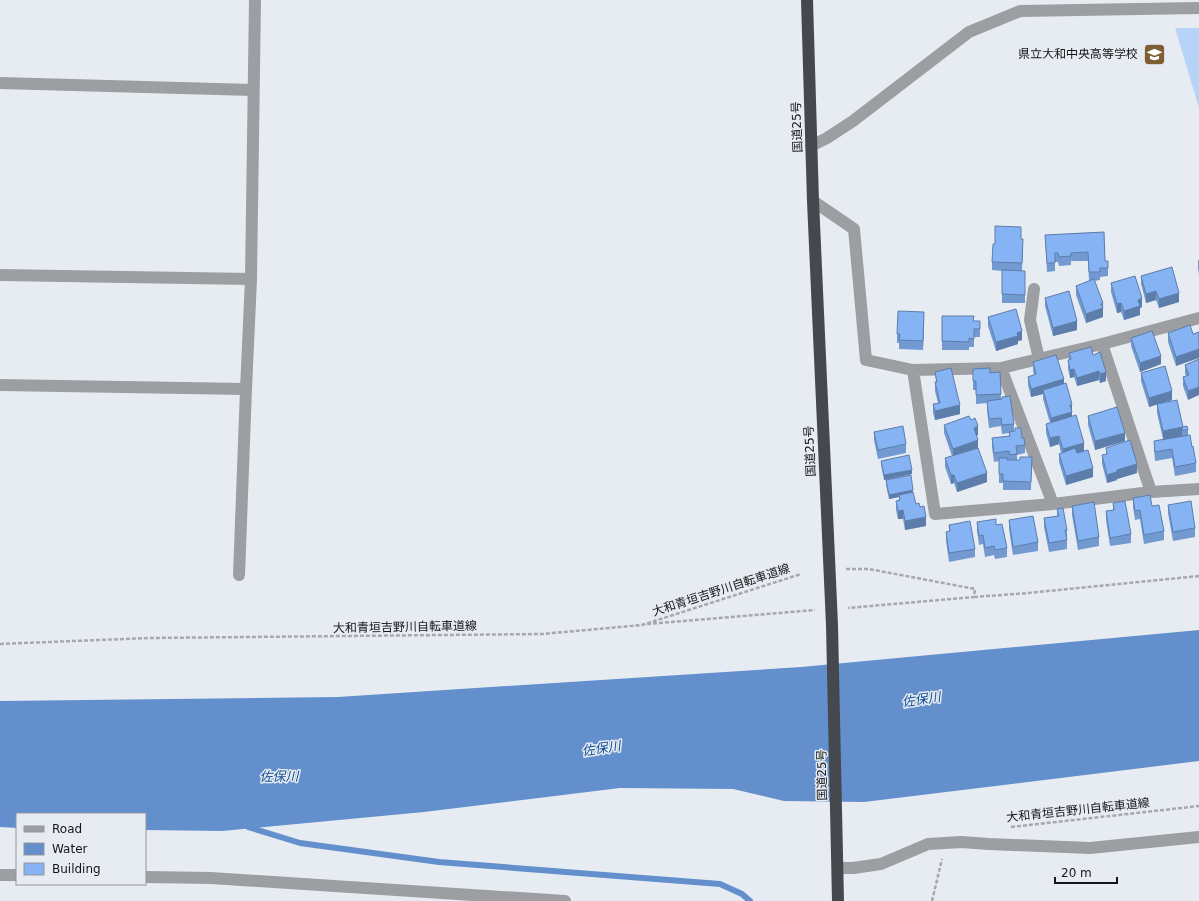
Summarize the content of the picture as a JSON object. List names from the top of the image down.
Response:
{
  "streets": {
    "highway": ["国道25号"],
    "path": ["大和青垣吉野川自転車道線"]
  },
  "water": ["佐保川"],
  "places": {
    "school or university": ["県立大和中央高等学校"]
  },
  "legend": ["Road", "Water", "Building"],
  "scale_bar": "20 m"
}
